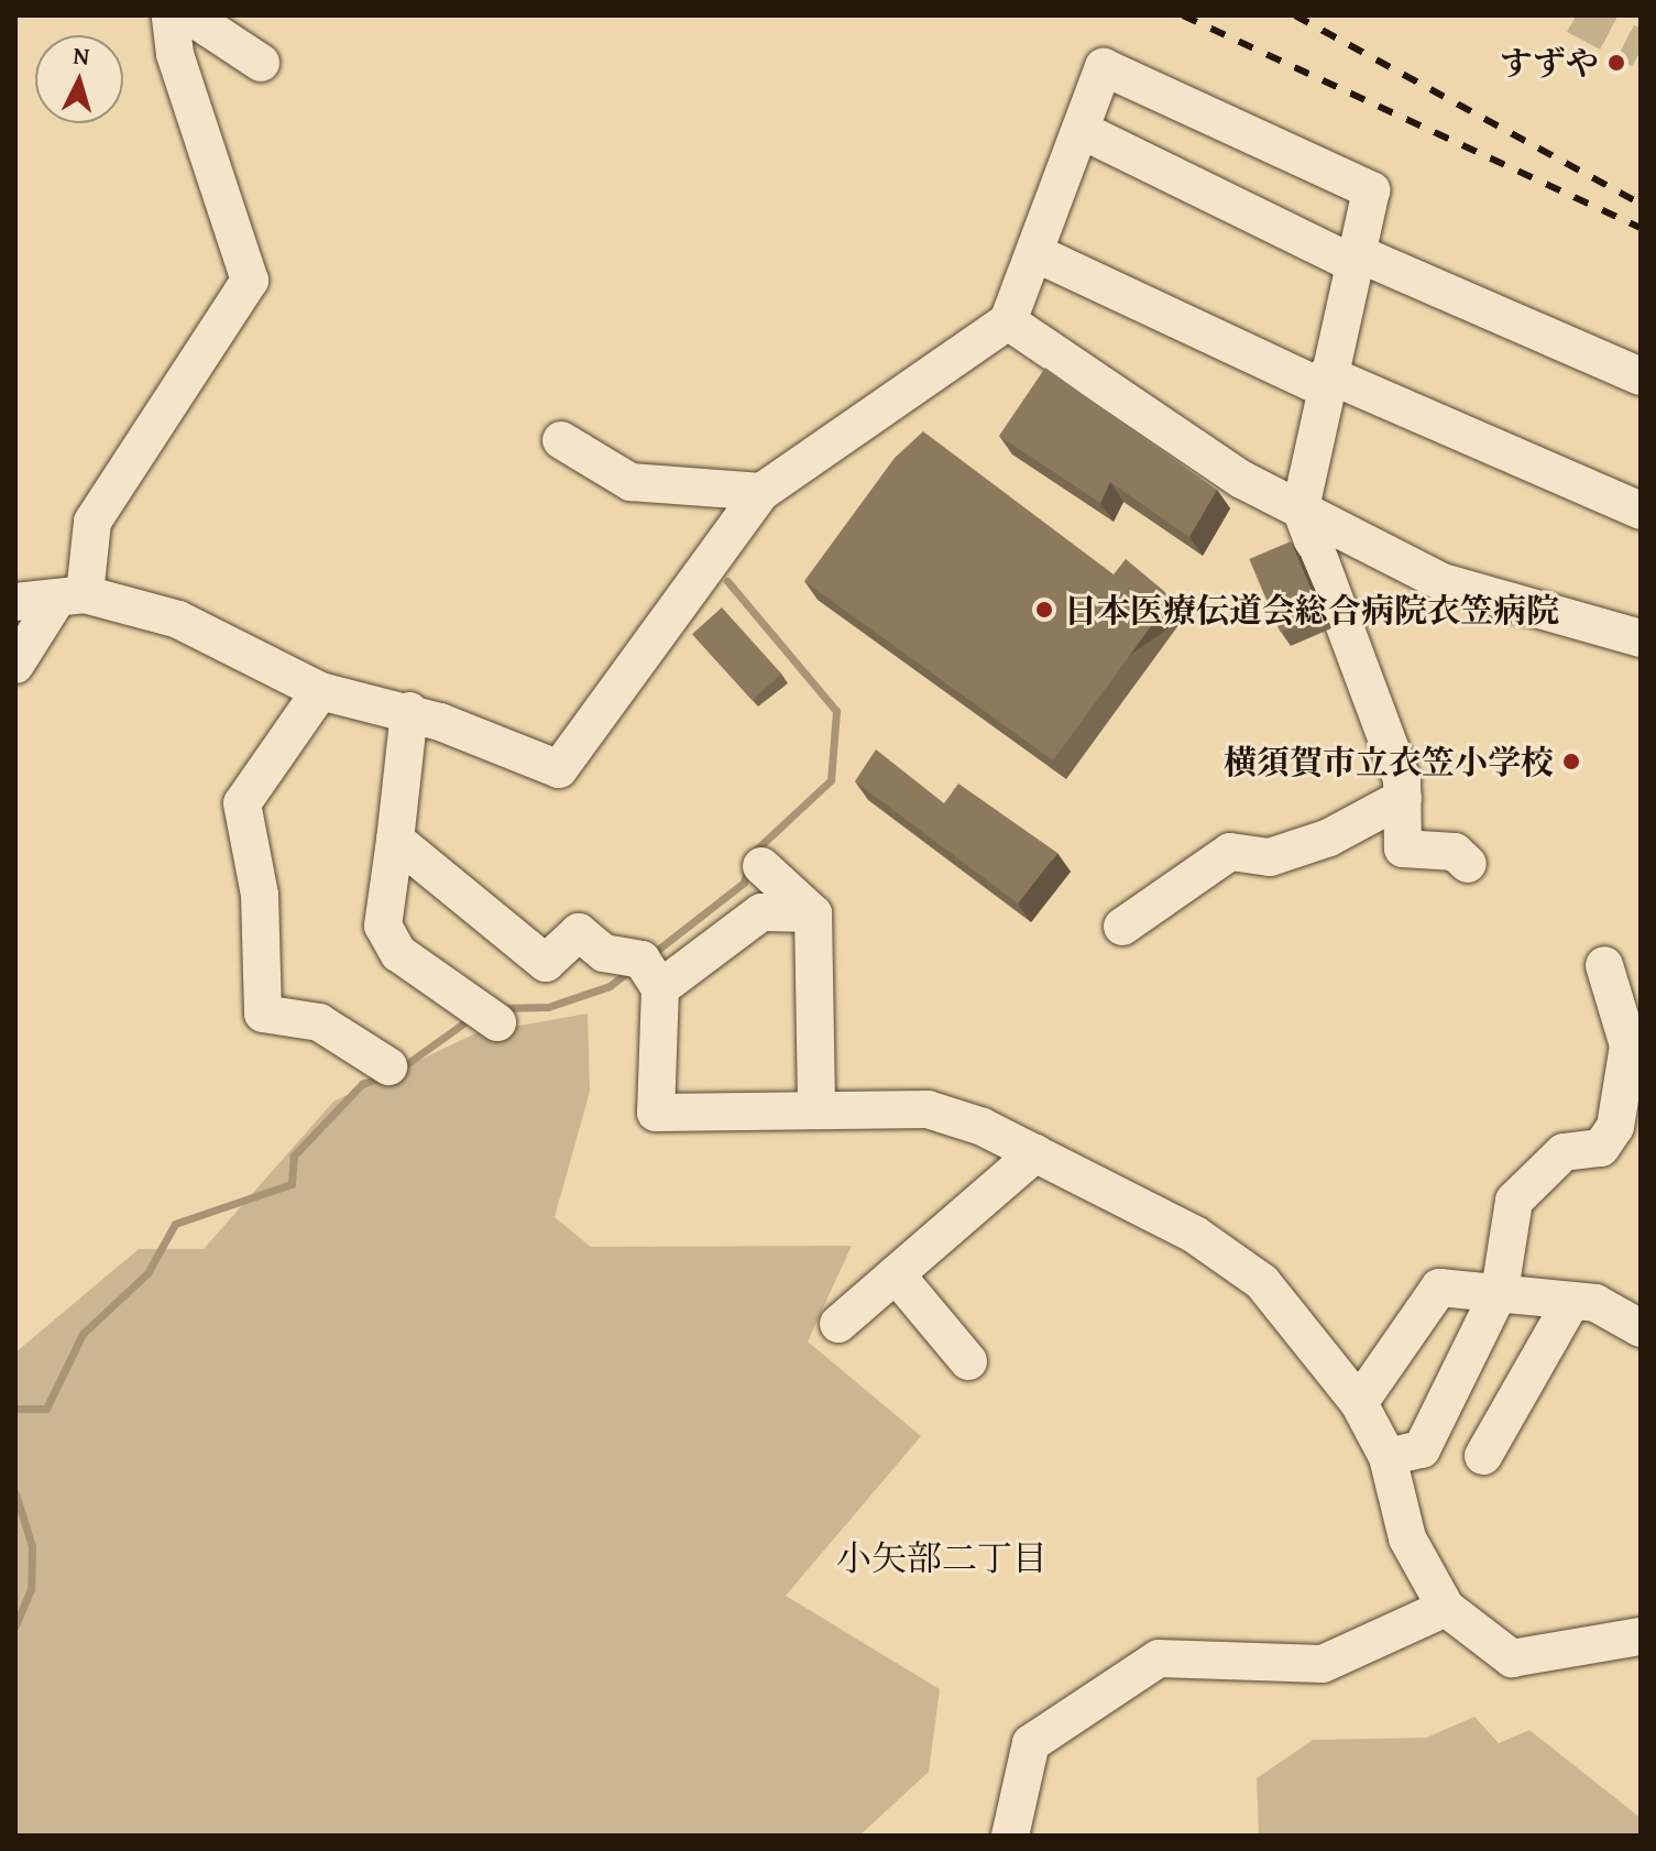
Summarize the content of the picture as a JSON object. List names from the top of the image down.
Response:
{
  "districts": ["小矢部二丁目"],
  "places": ["すずや", "日本医療伝道会総合病院衣笠病院", "横須賀市立衣笠小学校"],
  "north": "top"
}
